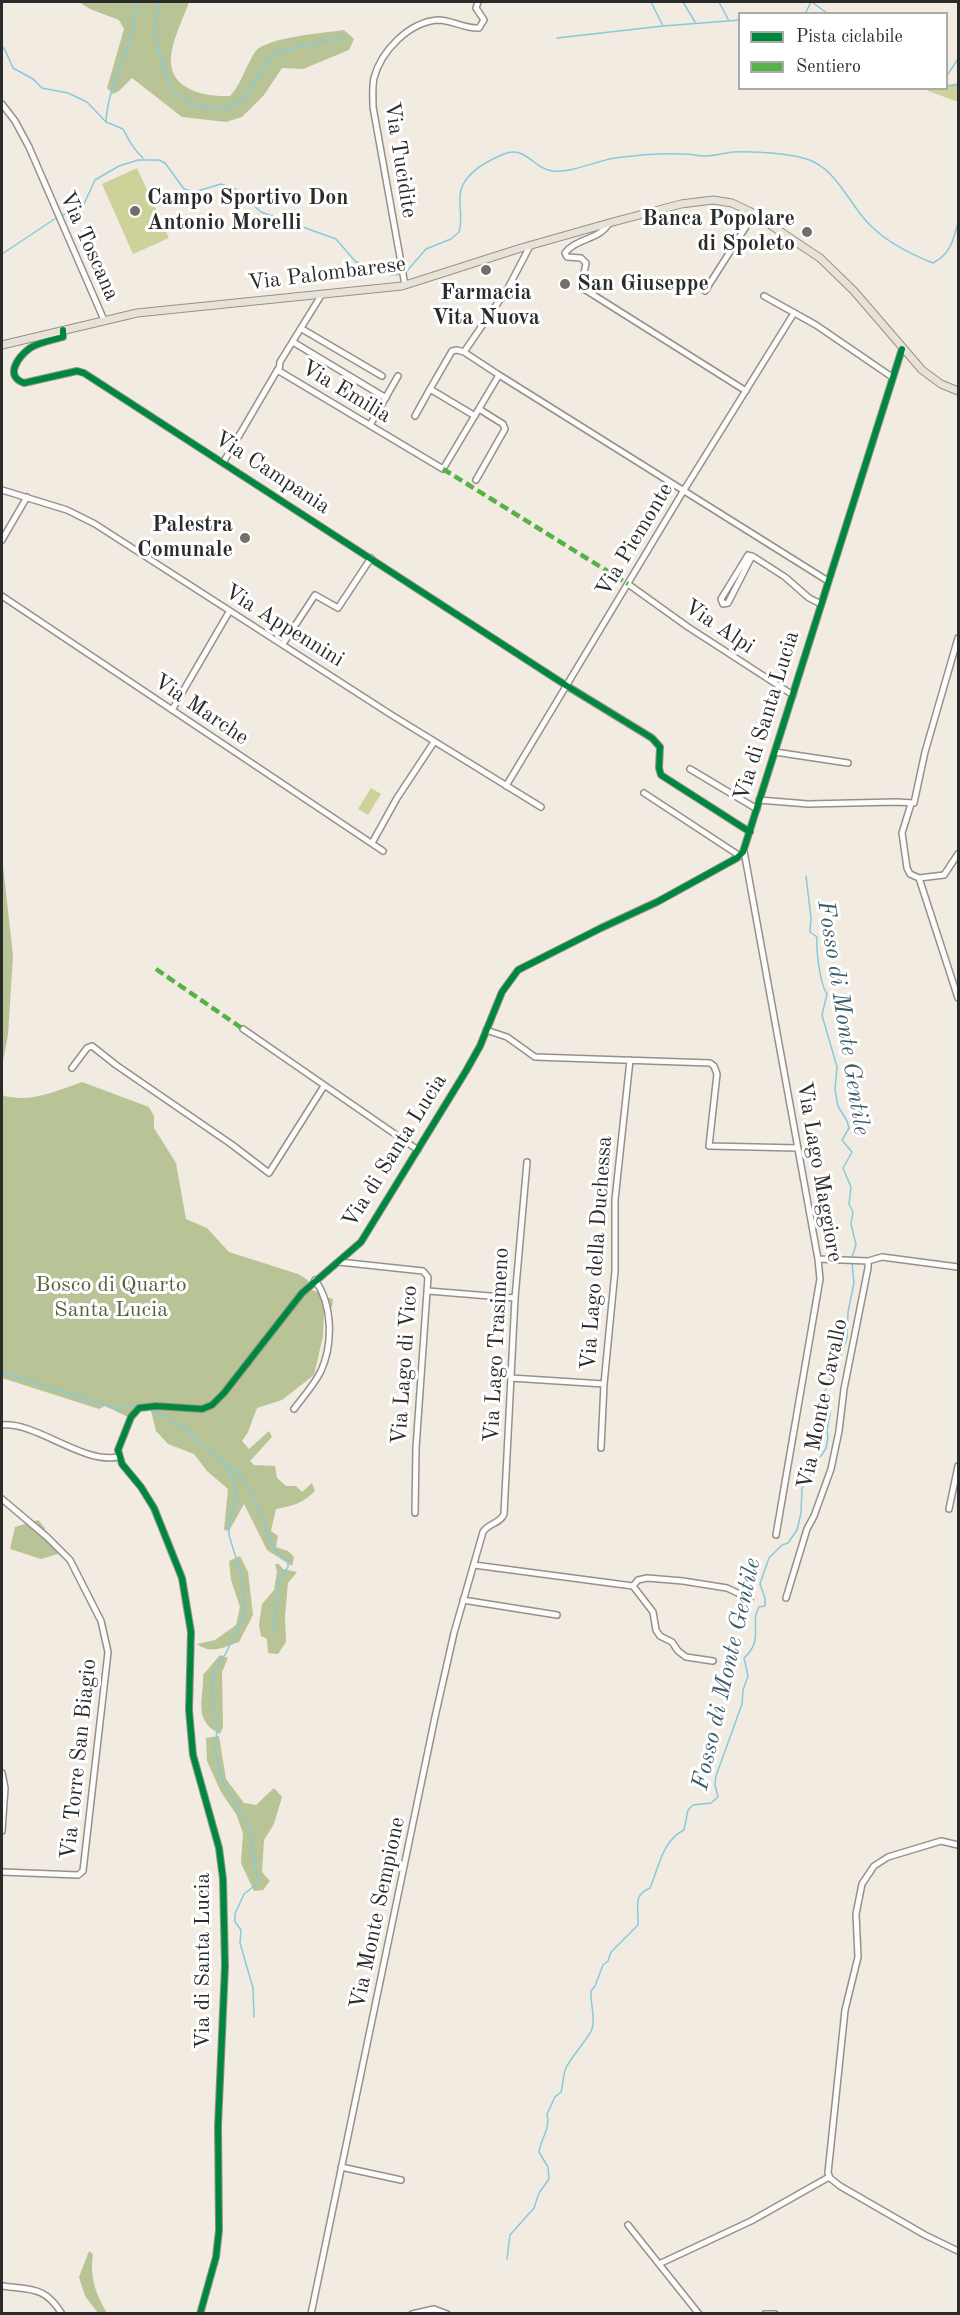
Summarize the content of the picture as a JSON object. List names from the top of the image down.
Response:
{
  "streets": {
    "main road": ["Via Palombarese"],
    "street": [
      "Via Tucidite",
      "Via Toscana",
      "Via Emilia",
      "Via Campania",
      "Via Piemonte",
      "Via Appennini",
      "Via Alpi",
      "Via Marche",
      "Via di Santa Lucia",
      "Via Lago Maggiore",
      "Via Lago della Duchessa",
      "Via Lago Trasimeno",
      "Via Lago di Vico",
      "Via Monte Cavallo",
      "Via Torre San Biagio",
      "Via Monte Sempione"
    ]
  },
  "crossings": [
    ["Via Tucidite", "Via Palombarese"],
    ["Via Toscana", "Via Palombarese"],
    ["Via Palombarese", "Via Emilia"],
    ["Via Palombarese", "Via Campania"],
    ["Via Palombarese", "Via di Santa Lucia"],
    ["Via Campania", "Via Piemonte"],
    ["Via Campania", "Via di Santa Lucia"],
    ["Via Piemonte", "Via Appennini"],
    ["Via Piemonte", "Via Alpi"],
    ["Via Alpi", "Via di Santa Lucia"],
    ["Via di Santa Lucia", "Via Lago Maggiore"],
    ["Via di Santa Lucia", "Via Lago di Vico"],
    ["Via Lago Trasimeno", "Via Monte Sempione"]
  ],
  "water": ["Fosso di Monte Gentile"],
  "parks": ["Bosco di Quarto Santa Lucia"],
  "places": [
    "Campo Sportivo Don Antonio Morelli",
    "Banca Popolare di Spoleto",
    "Farmacia Vita Nuova",
    "San Giuseppe",
    "Palestra Comunale"
  ],
  "legend": ["Pista ciclabile", "Sentiero"]
}
